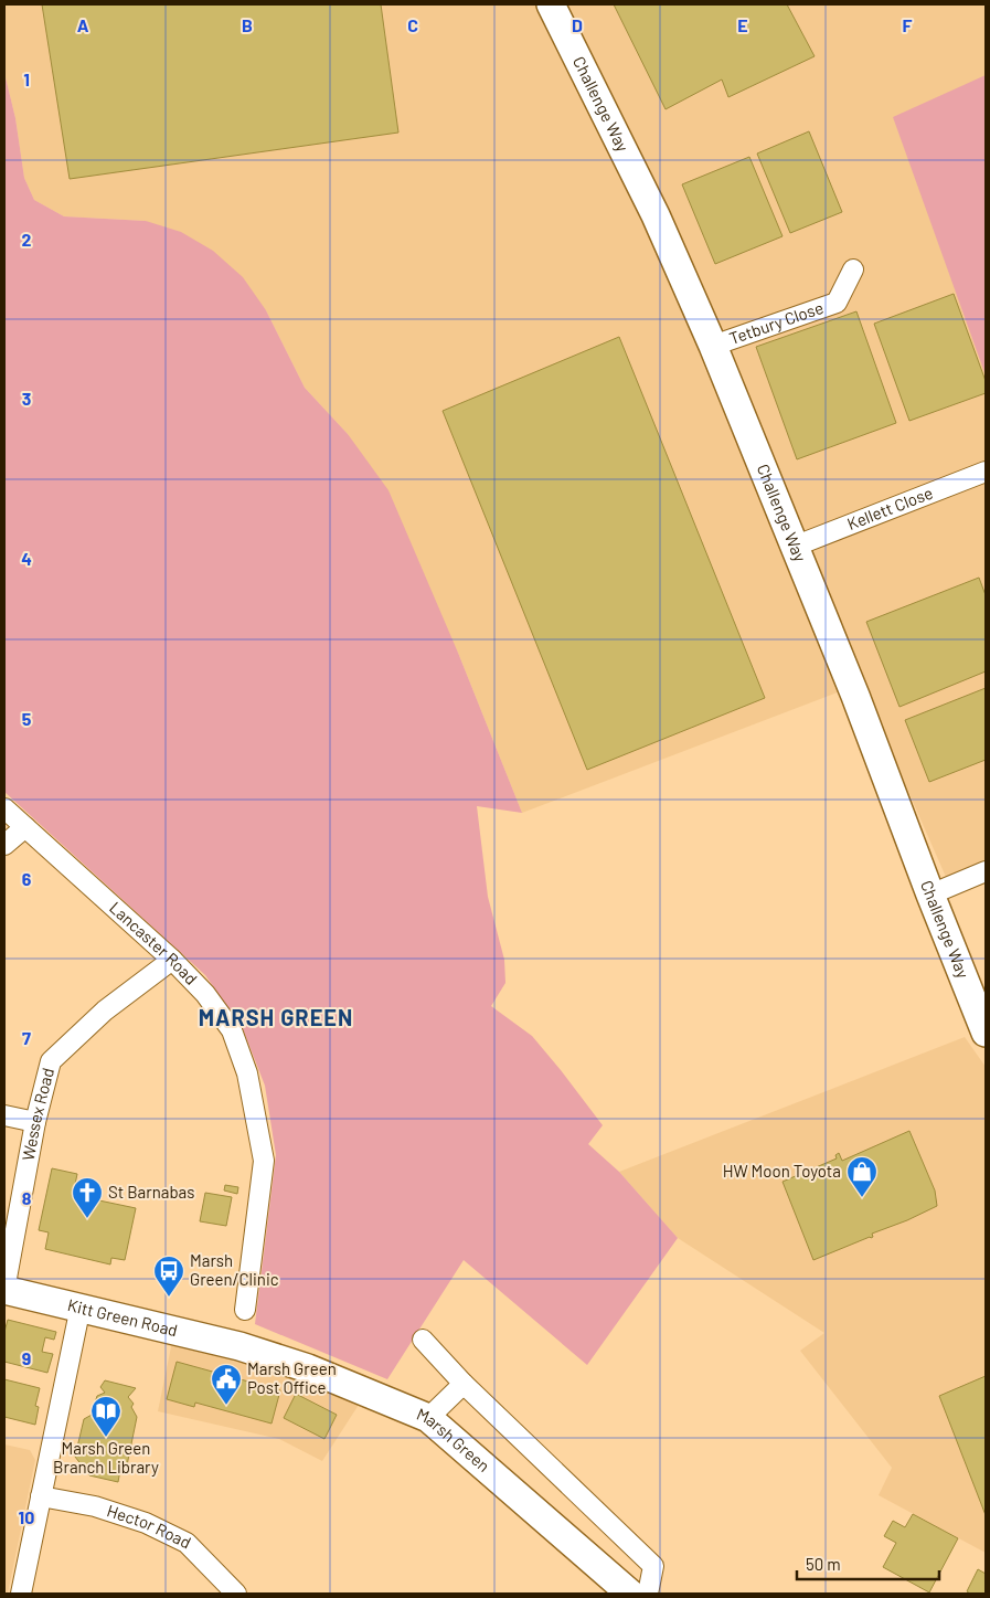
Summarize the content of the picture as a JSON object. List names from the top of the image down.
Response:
{
  "streets": {
    "street": [
      "Challenge Way",
      "Tetbury Close",
      "Kellett Close",
      "Lancaster Road",
      "Wessex Road",
      "Kitt Green Road",
      "Marsh Green",
      "Hector Road"
    ]
  },
  "crossings": [
    ["Challenge Way", "Tetbury Close"],
    ["Challenge Way", "Kellett Close"],
    ["Lancaster Road", "Wessex Road"],
    ["Wessex Road", "Kitt Green Road"],
    ["Kitt Green Road", "Marsh Green"]
  ],
  "districts": ["MARSH GREEN"],
  "places": {
    "shop": ["HW Moon Toyota"],
    "church": ["St Barnabas"],
    "bus stop": ["Marsh Green/Clinic"],
    "public building": ["Marsh Green Post Office"],
    "library": ["Marsh Green Branch Library"]
  },
  "scale_bar": "50 m",
  "grid": {
    "columns": [
      "A",
      "B",
      "C",
      "D",
      "E",
      "F"
    ],
    "rows": [
      "1",
      "2",
      "3",
      "4",
      "5",
      "6",
      "7",
      "8",
      "9",
      "10"
    ]
  }
}
